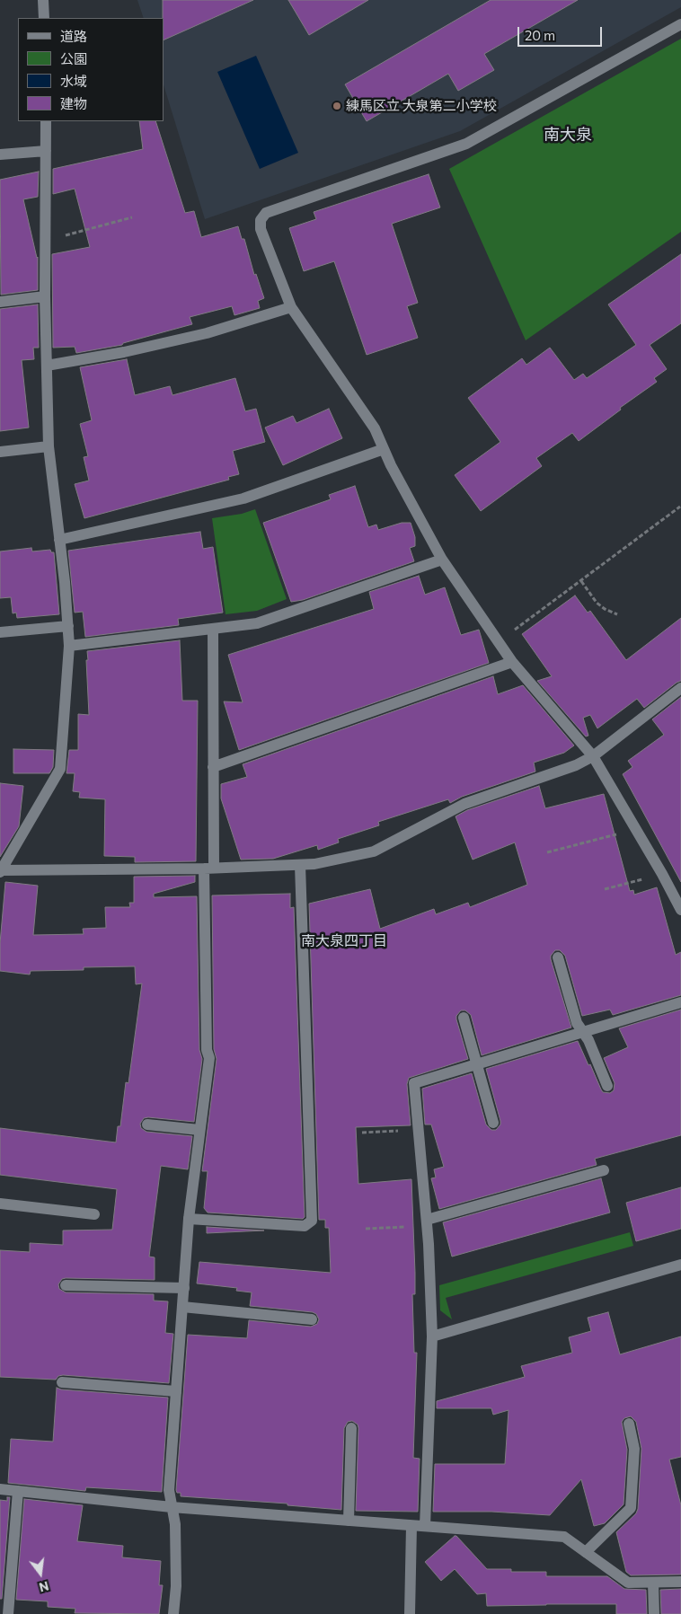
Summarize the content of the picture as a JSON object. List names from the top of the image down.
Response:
{
  "districts": ["南大泉", "南大泉四丁目"],
  "places": ["練馬区立 大泉第二小学校"],
  "legend": [
    "道路",
    "公園",
    "水域",
    "建物"
  ],
  "scale_bar": "20 m",
  "north": "bottom"
}
